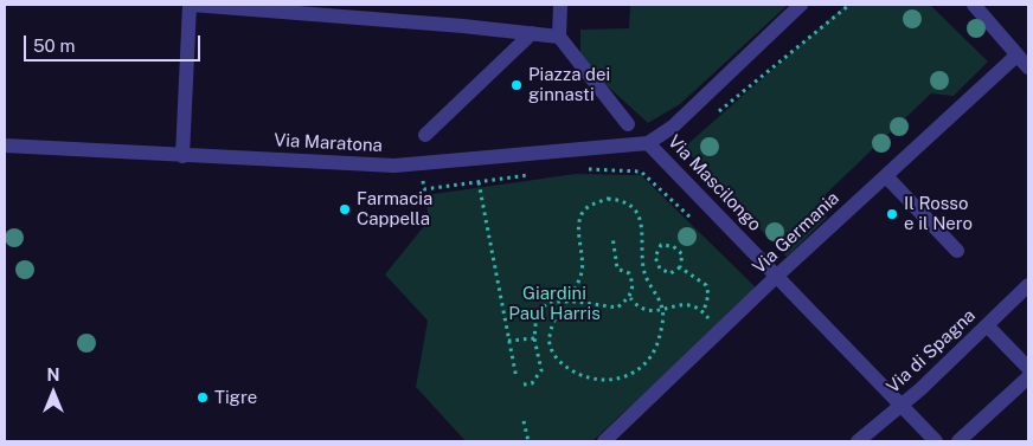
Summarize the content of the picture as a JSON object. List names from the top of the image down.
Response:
{
  "streets": {
    "street": [
      "Via Maratona",
      "Via Mascilongo",
      "Via Germania",
      "Via di Spagna"
    ]
  },
  "crossings": [
    ["Via Maratona", "Via Mascilongo"],
    ["Via Mascilongo", "Via Germania"],
    ["Via Mascilongo", "Via di Spagna"]
  ],
  "parks": ["Giardini Paul Harris"],
  "places": [
    "Piazza dei ginnasti",
    "Farmacia Cappella",
    "Il Rosso e il Nero",
    "Tigre"
  ],
  "scale_bar": "50 m",
  "north": "top"
}
